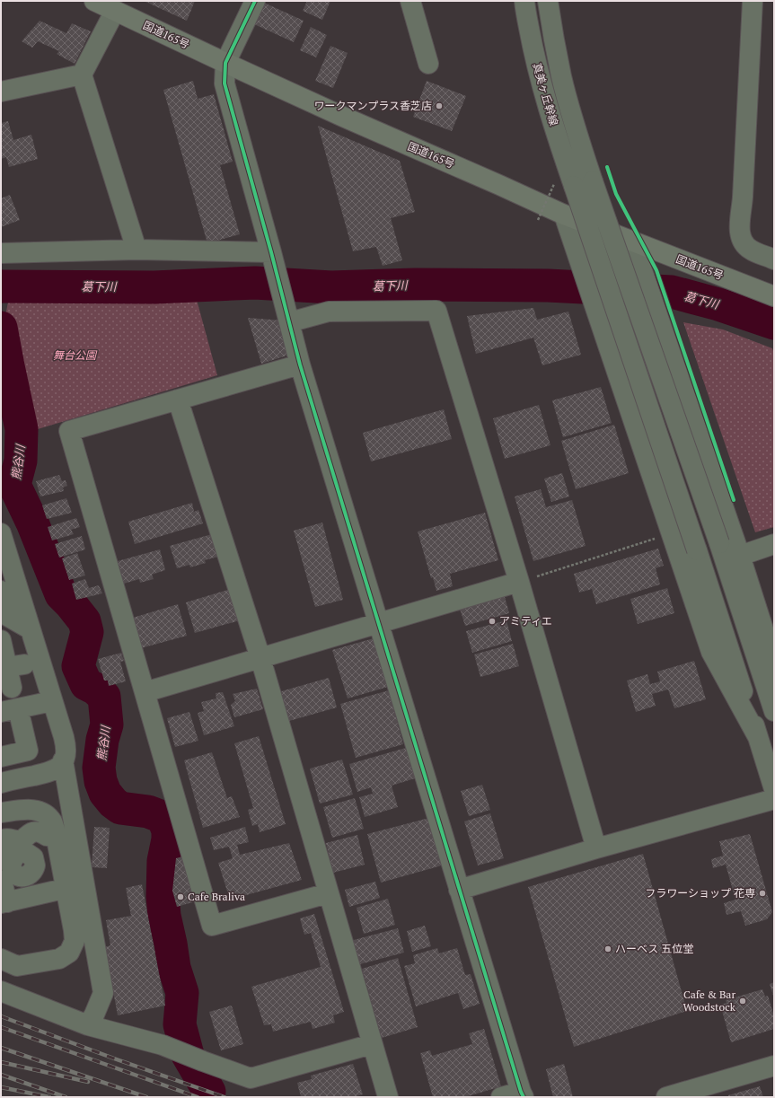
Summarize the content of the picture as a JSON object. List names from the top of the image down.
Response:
{
  "streets": {
    "highway": ["国道165号"],
    "street": ["真美ヶ丘幹線"]
  },
  "water": ["葛下川", "熊谷川"],
  "parks": ["舞台公園"],
  "places": [
    "ワークマンプラス香芝店",
    "アミティエ",
    "フラワーショップ 花専",
    "Cafe Braliva",
    "ハーベス 五位堂",
    "Cafe & Bar Woodstock"
  ]
}
